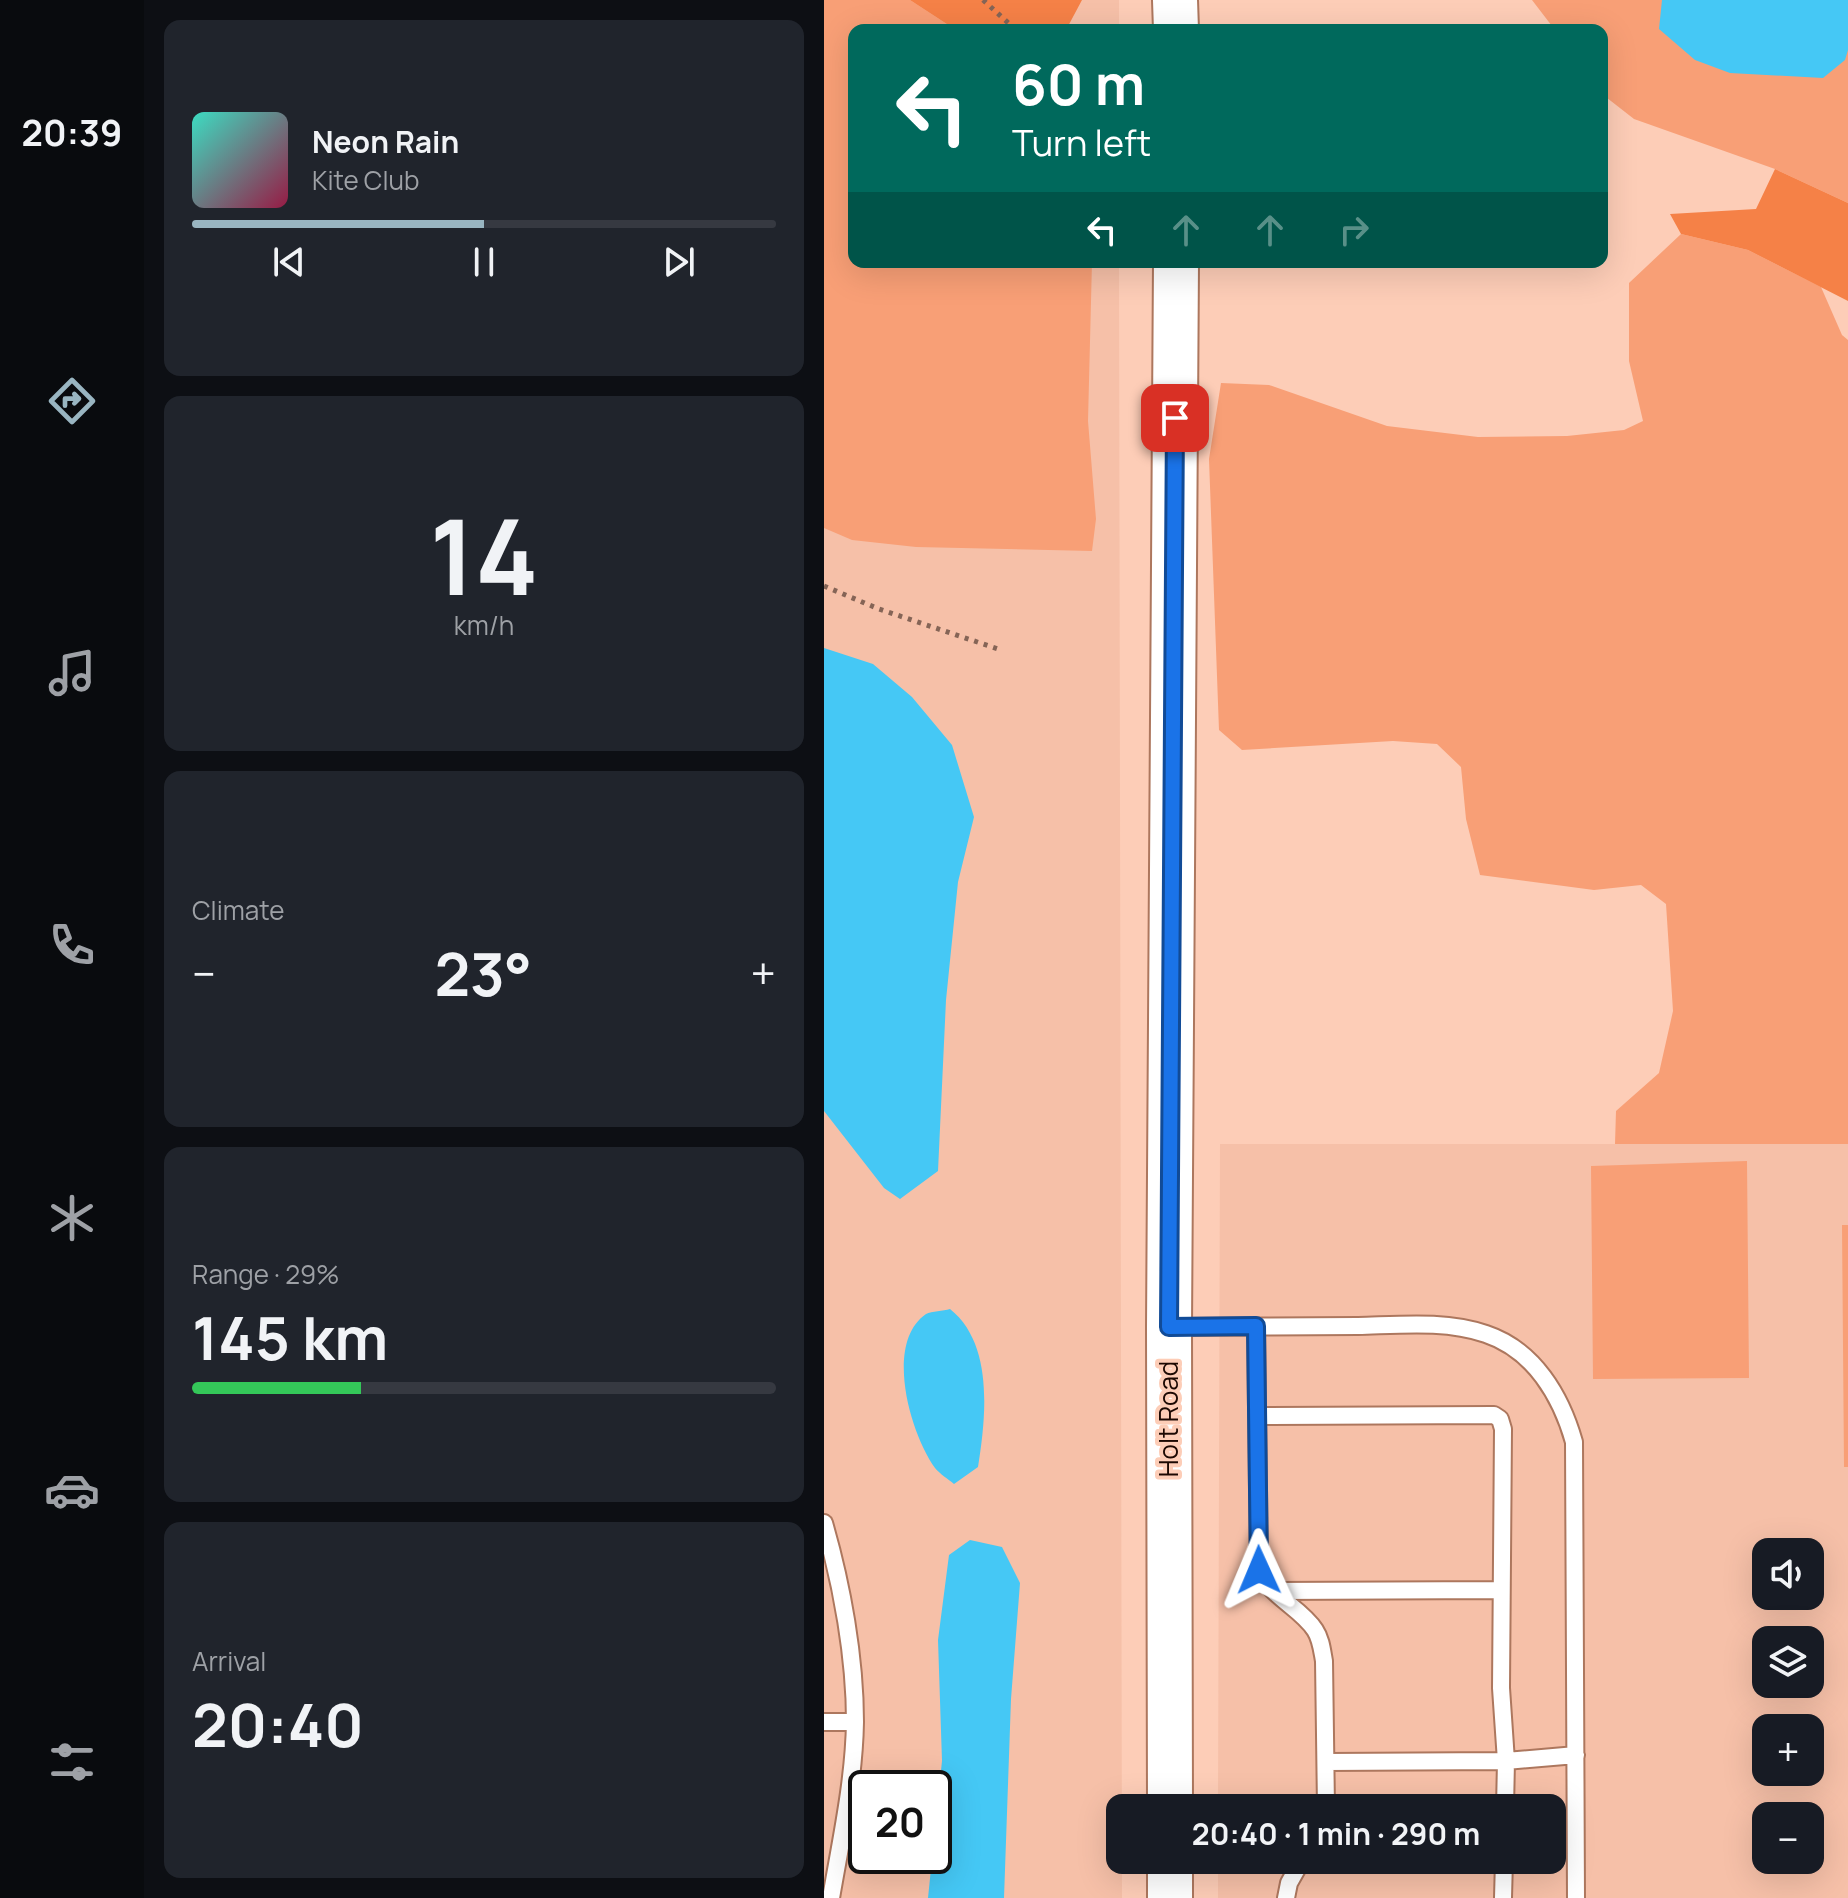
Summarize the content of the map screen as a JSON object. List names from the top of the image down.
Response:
{
  "streets": {
    "main road": ["Holt Road"]
  },
  "page": {
    "tabs": "20:39",
    "turn": ["60 m", "Turn left"],
    "song": ["Neon Rain", "Kite Club"],
    "tile": [
      ["14", "km/h"],
      "Climate",
      ["Range · 29%", "145 km"],
      ["Arrival", "20:40"]
    ],
    "heat": ["−", "23°", "+"],
    "map_buttons": ["+", "−"],
    "limit": "20",
    "trip": "20:40 · 1 min · 290 m"
  }
}
